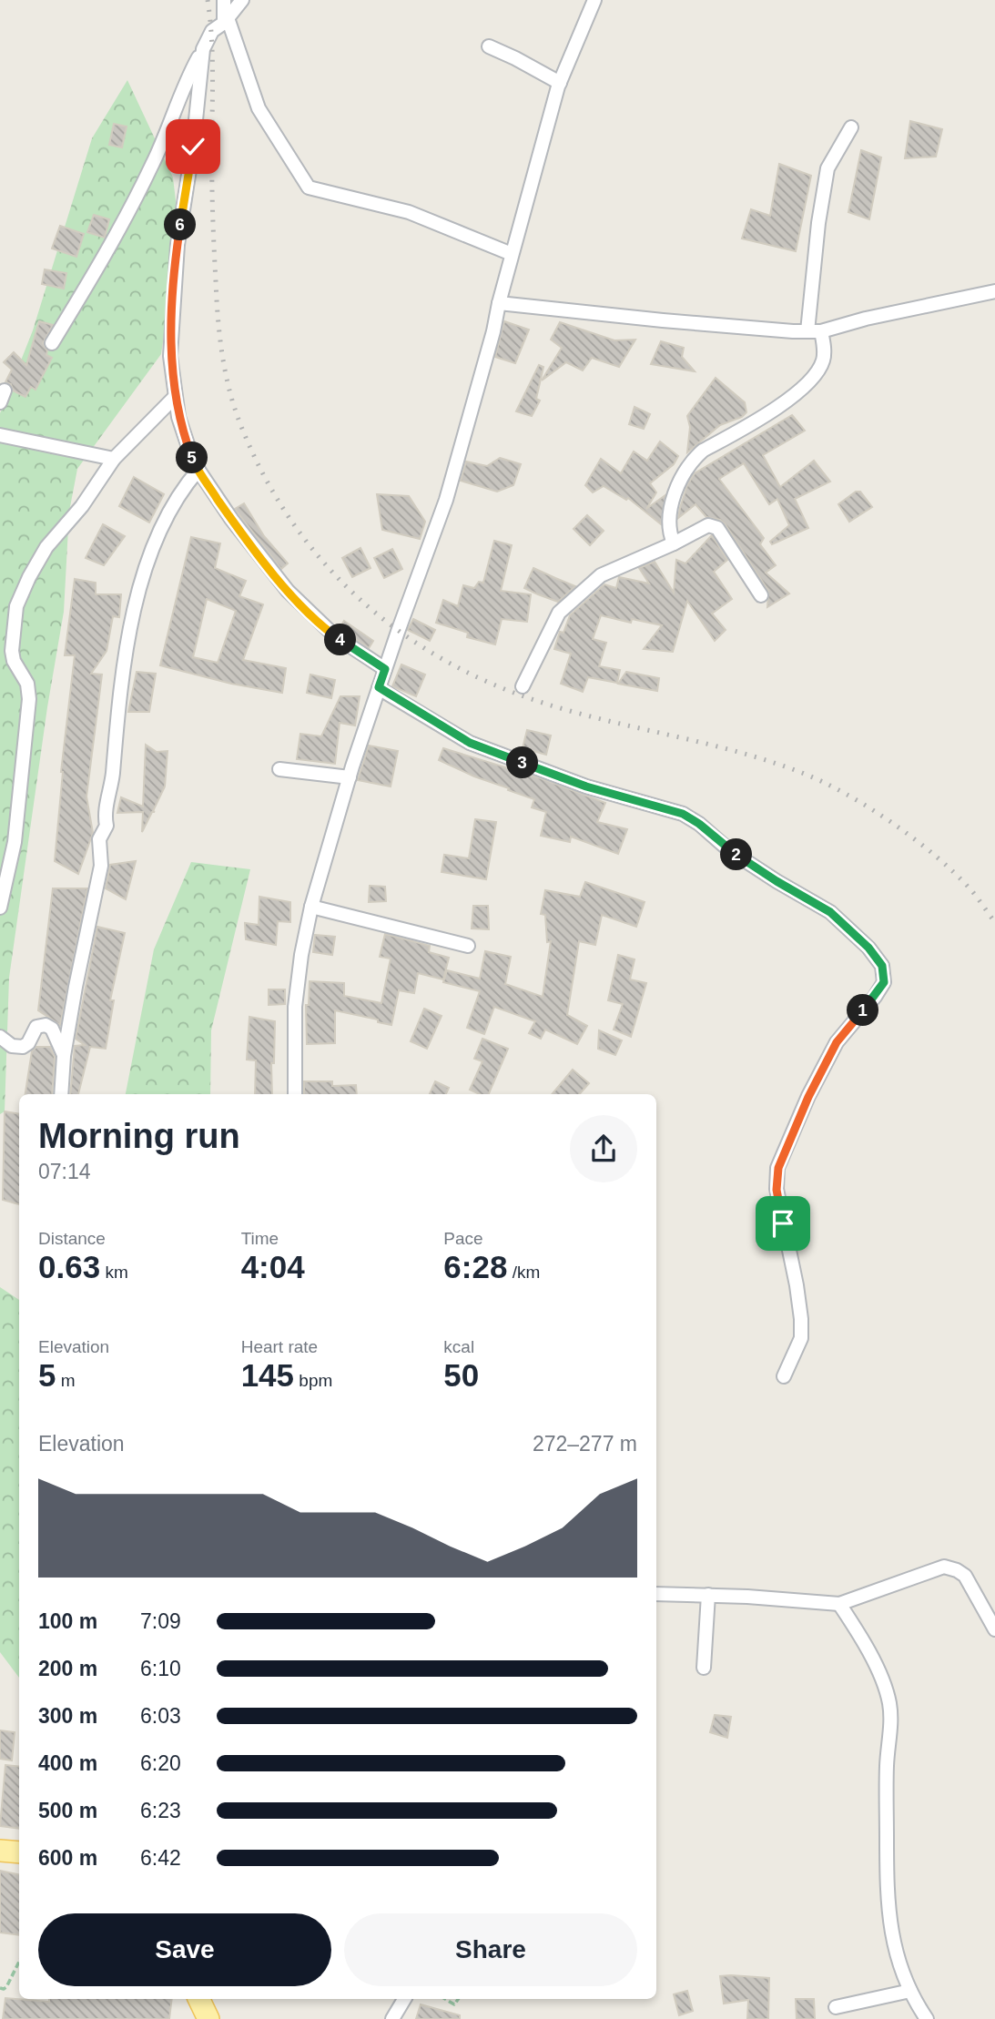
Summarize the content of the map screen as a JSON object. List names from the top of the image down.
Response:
{
  "page": {
    "pins": [
      "6",
      "5",
      "4",
      "3",
      "2",
      "1"
    ],
    "heading": ["Morning run", "07:14"],
    "stats": [
      ["Distance", "0.63 km"],
      ["Time", "4:04"],
      ["Pace", "6:28 /km"],
      ["Elevation", "5 m"],
      ["Heart rate", "145 bpm"],
      ["kcal", "50"]
    ],
    "chart": ["Elevation", "272–277 m"],
    "list": [
      {
        "name": "100 m",
        "note": "7:09"
      },
      {
        "name": "200 m",
        "note": "6:10"
      },
      {
        "name": "300 m",
        "note": "6:03"
      },
      {
        "name": "400 m",
        "note": "6:20"
      },
      {
        "name": "500 m",
        "note": "6:23"
      },
      {
        "name": "600 m",
        "note": "6:42"
      }
    ],
    "buttons": ["Save", "Share"]
  }
}
